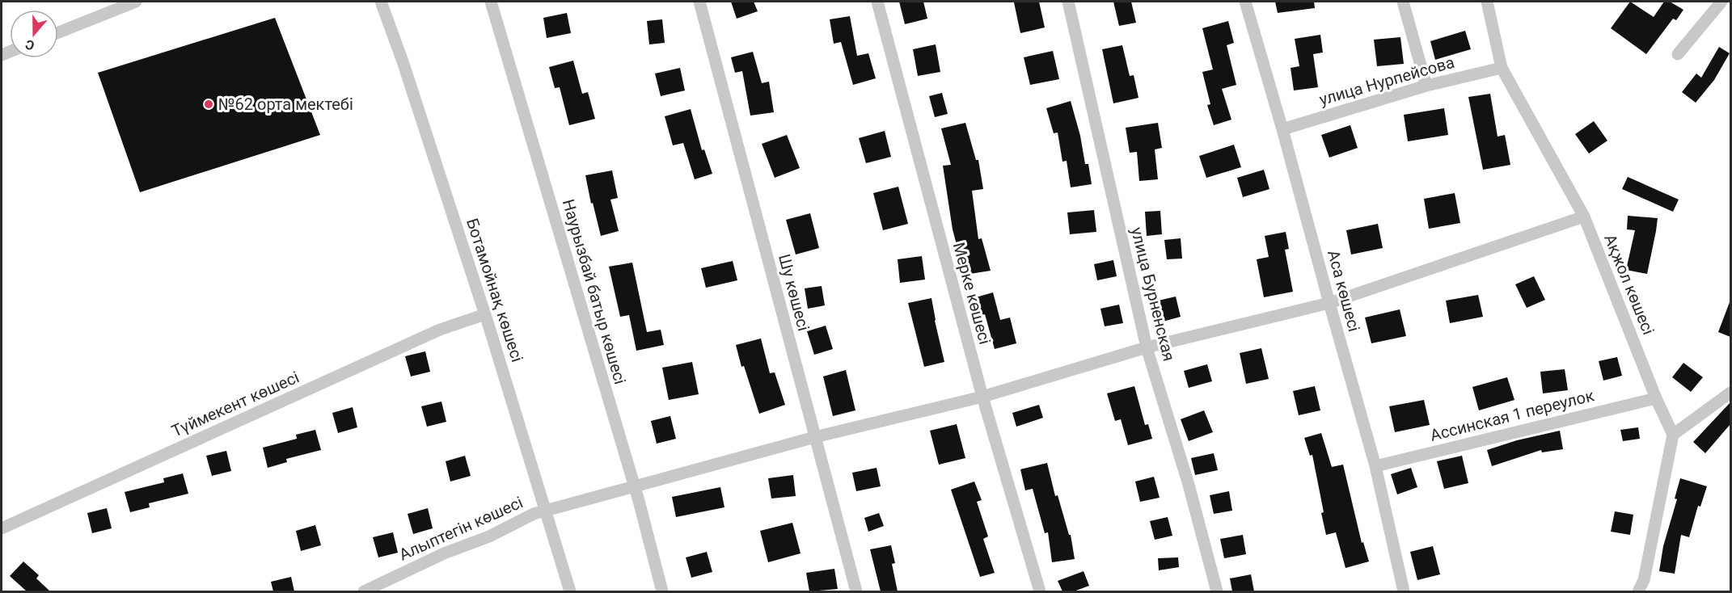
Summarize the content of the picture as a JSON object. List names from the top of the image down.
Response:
{
  "streets": {
    "street": [
      "улица Нурпейсова",
      "Ақжол көшесі",
      "Ботамойнақ көшесі",
      "Аса көшесі",
      "Наурызбай батыр көшесі",
      "Шу көшесі",
      "Мерке көшесі",
      "улица Бурненская",
      "Түймекент көшесі",
      "Ассинская 1 переулок",
      "Алыптегін көшесі"
    ]
  },
  "crossings": [
    ["улица Нурпейсова", "Ақжол көшесі"],
    ["улица Нурпейсова", "Аса көшесі"],
    ["Ақжол көшесі", "Ассинская 1 переулок"],
    ["Ақжол көшесі", "Алыптегін көшесі"],
    ["Ботамойнақ көшесі", "Түймекент көшесі"],
    ["Ботамойнақ көшесі", "Алыптегін көшесі"],
    ["Аса көшесі", "Ассинская 1 переулок"],
    ["Аса көшесі", "Алыптегін көшесі"],
    ["Наурызбай батыр көшесі", "Алыптегін көшесі"],
    ["Шу көшесі", "Алыптегін көшесі"],
    ["Мерке көшесі", "Алыптегін көшесі"],
    ["улица Бурненская", "Алыптегін көшесі"]
  ],
  "places": ["№62 орта мектебі"],
  "north": "bottom"
}
